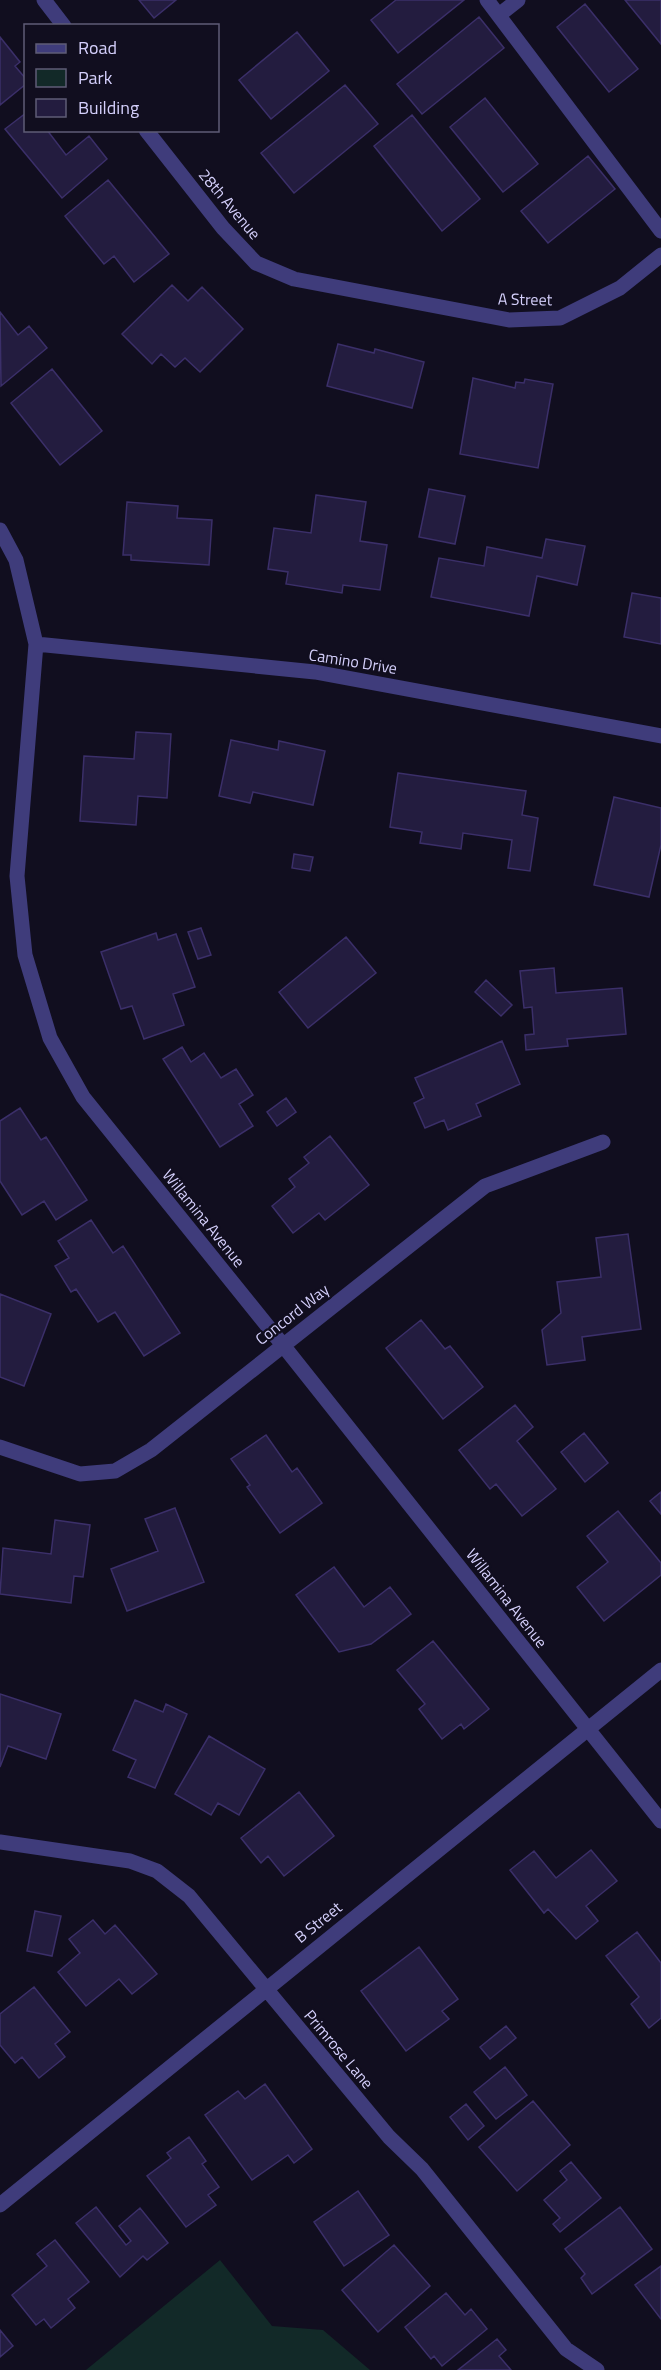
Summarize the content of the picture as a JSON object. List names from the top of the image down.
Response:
{
  "streets": {
    "street": [
      "28th Avenue",
      "A Street",
      "Camino Drive",
      "Willamina Avenue",
      "Concord Way",
      "B Street",
      "Primrose Lane"
    ]
  },
  "crossings": [
    ["28th Avenue", "A Street"],
    ["Camino Drive", "Willamina Avenue"],
    ["Willamina Avenue", "Concord Way"],
    ["Willamina Avenue", "B Street"],
    ["B Street", "Primrose Lane"]
  ],
  "legend": ["Road", "Park", "Building"]
}
